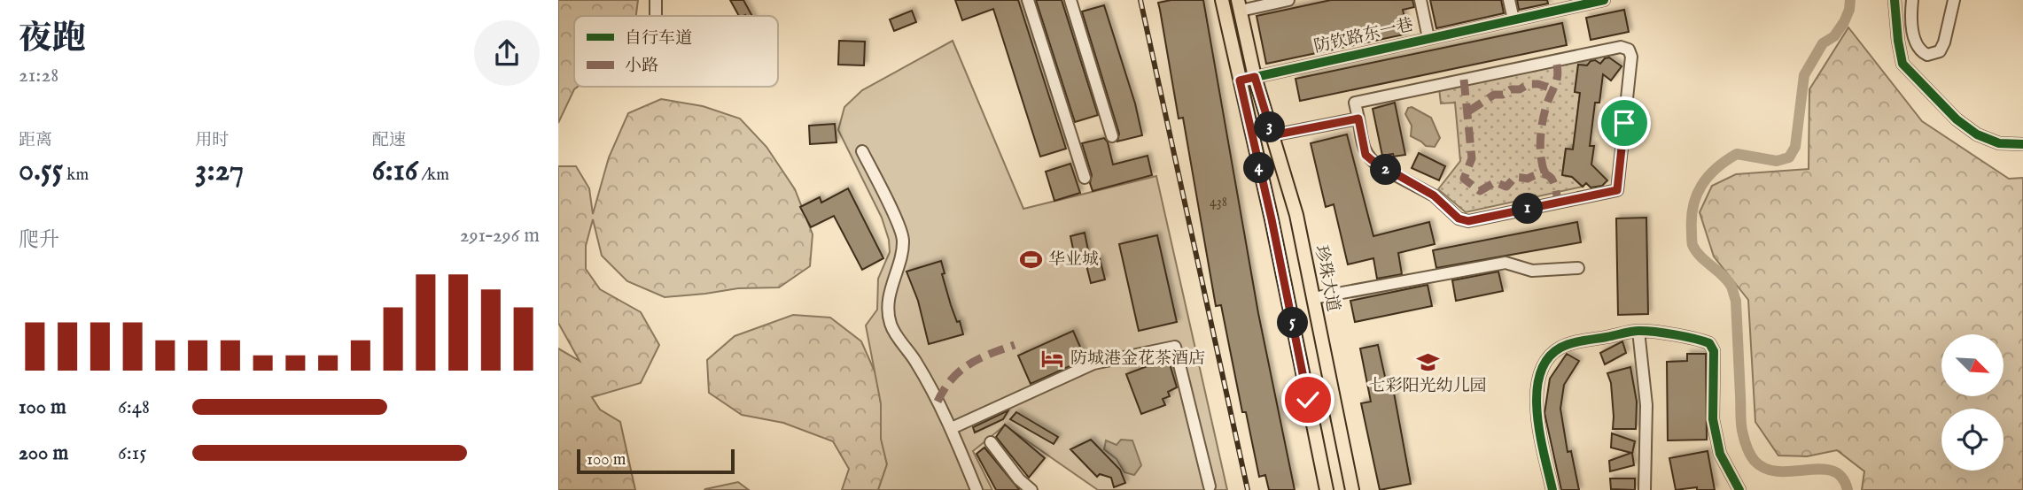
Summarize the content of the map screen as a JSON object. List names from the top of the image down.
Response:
{
  "streets": {
    "main road": ["珍珠大道"],
    "street": ["防钦路东一巷"]
  },
  "crossings": [
    ["防钦路东一巷", "珍珠大道"]
  ],
  "places": {
    "sports": ["华业城"],
    "hotel": ["防城港金花茶酒店"],
    "school or university": ["七彩阳光幼儿园"]
  },
  "house_numbers": ["438"],
  "legend": ["自行车道", "小路"],
  "scale_bar": "100 m",
  "north": "bottom right",
  "page": {
    "heading": ["夜跑", "21:28"],
    "stats": [
      ["距离", "0.55 km"],
      ["用时", "3:27"],
      ["配速", "6:16 /km"]
    ],
    "pins": [
      "3",
      "4",
      "2",
      "1",
      "5"
    ],
    "chart": ["爬升", "291–296 m"],
    "list": [
      {
        "name": "100 m",
        "note": "6:48"
      },
      {
        "name": "200 m",
        "note": "6:15"
      }
    ],
    "scale": "100 m"
  }
}
